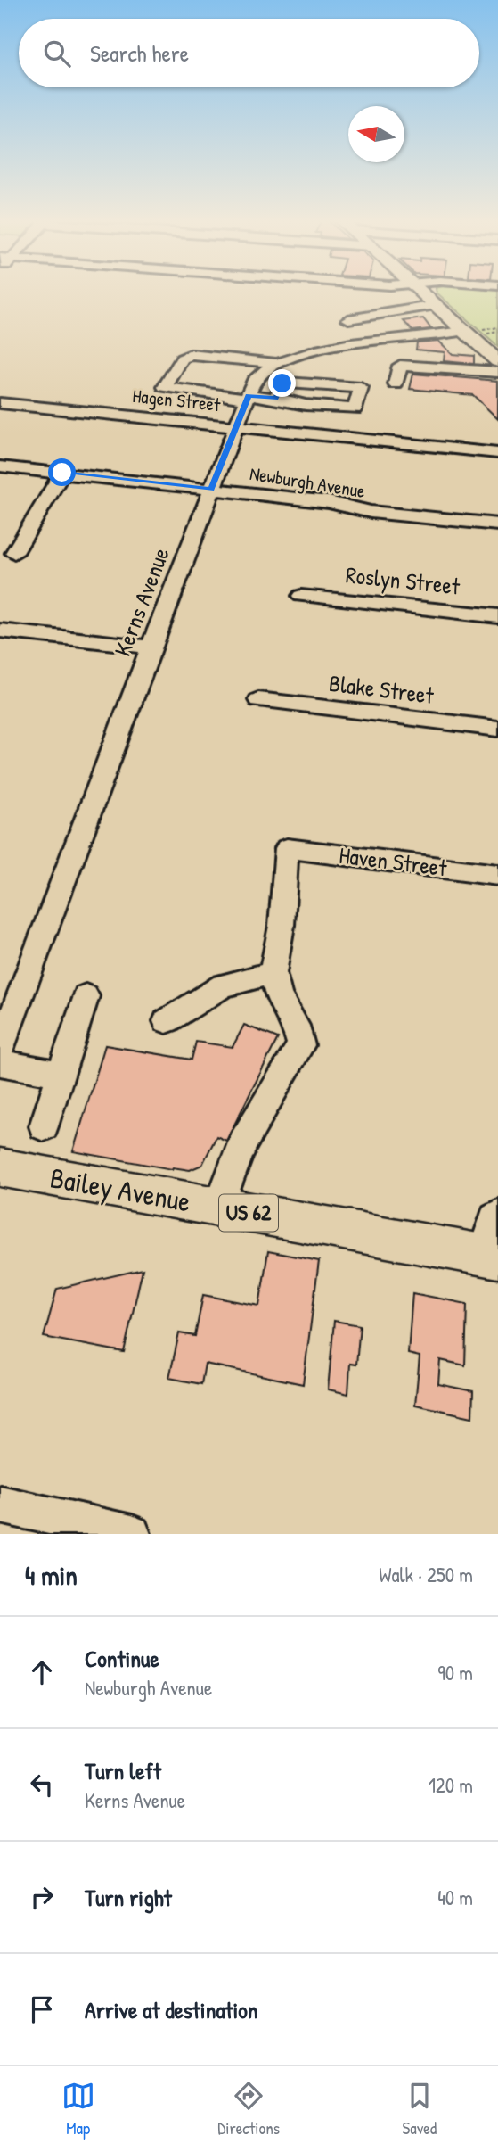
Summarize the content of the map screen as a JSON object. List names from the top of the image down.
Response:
{
  "streets": {
    "main road": ["Bailey Avenue", "US 62"],
    "street": [
      "Hagen Street",
      "Newburgh Avenue",
      "Roslyn Street",
      "Kerns Avenue",
      "Blake Street",
      "Haven Street"
    ]
  },
  "crossings": [
    ["Hagen Street", "Kerns Avenue"],
    ["Newburgh Avenue", "Kerns Avenue"]
  ],
  "north": "left",
  "page": {
    "search": "Search here",
    "heading": ["4 min", "Walk · 250 m"],
    "list": [
      ["Continue", "Newburgh Avenue", "90 m"],
      ["Turn left", "Kerns Avenue", "120 m"],
      ["Turn right", "40 m"],
      "Arrive at destination"
    ],
    "nav": ["Map", "Directions", "Saved"]
  }
}
